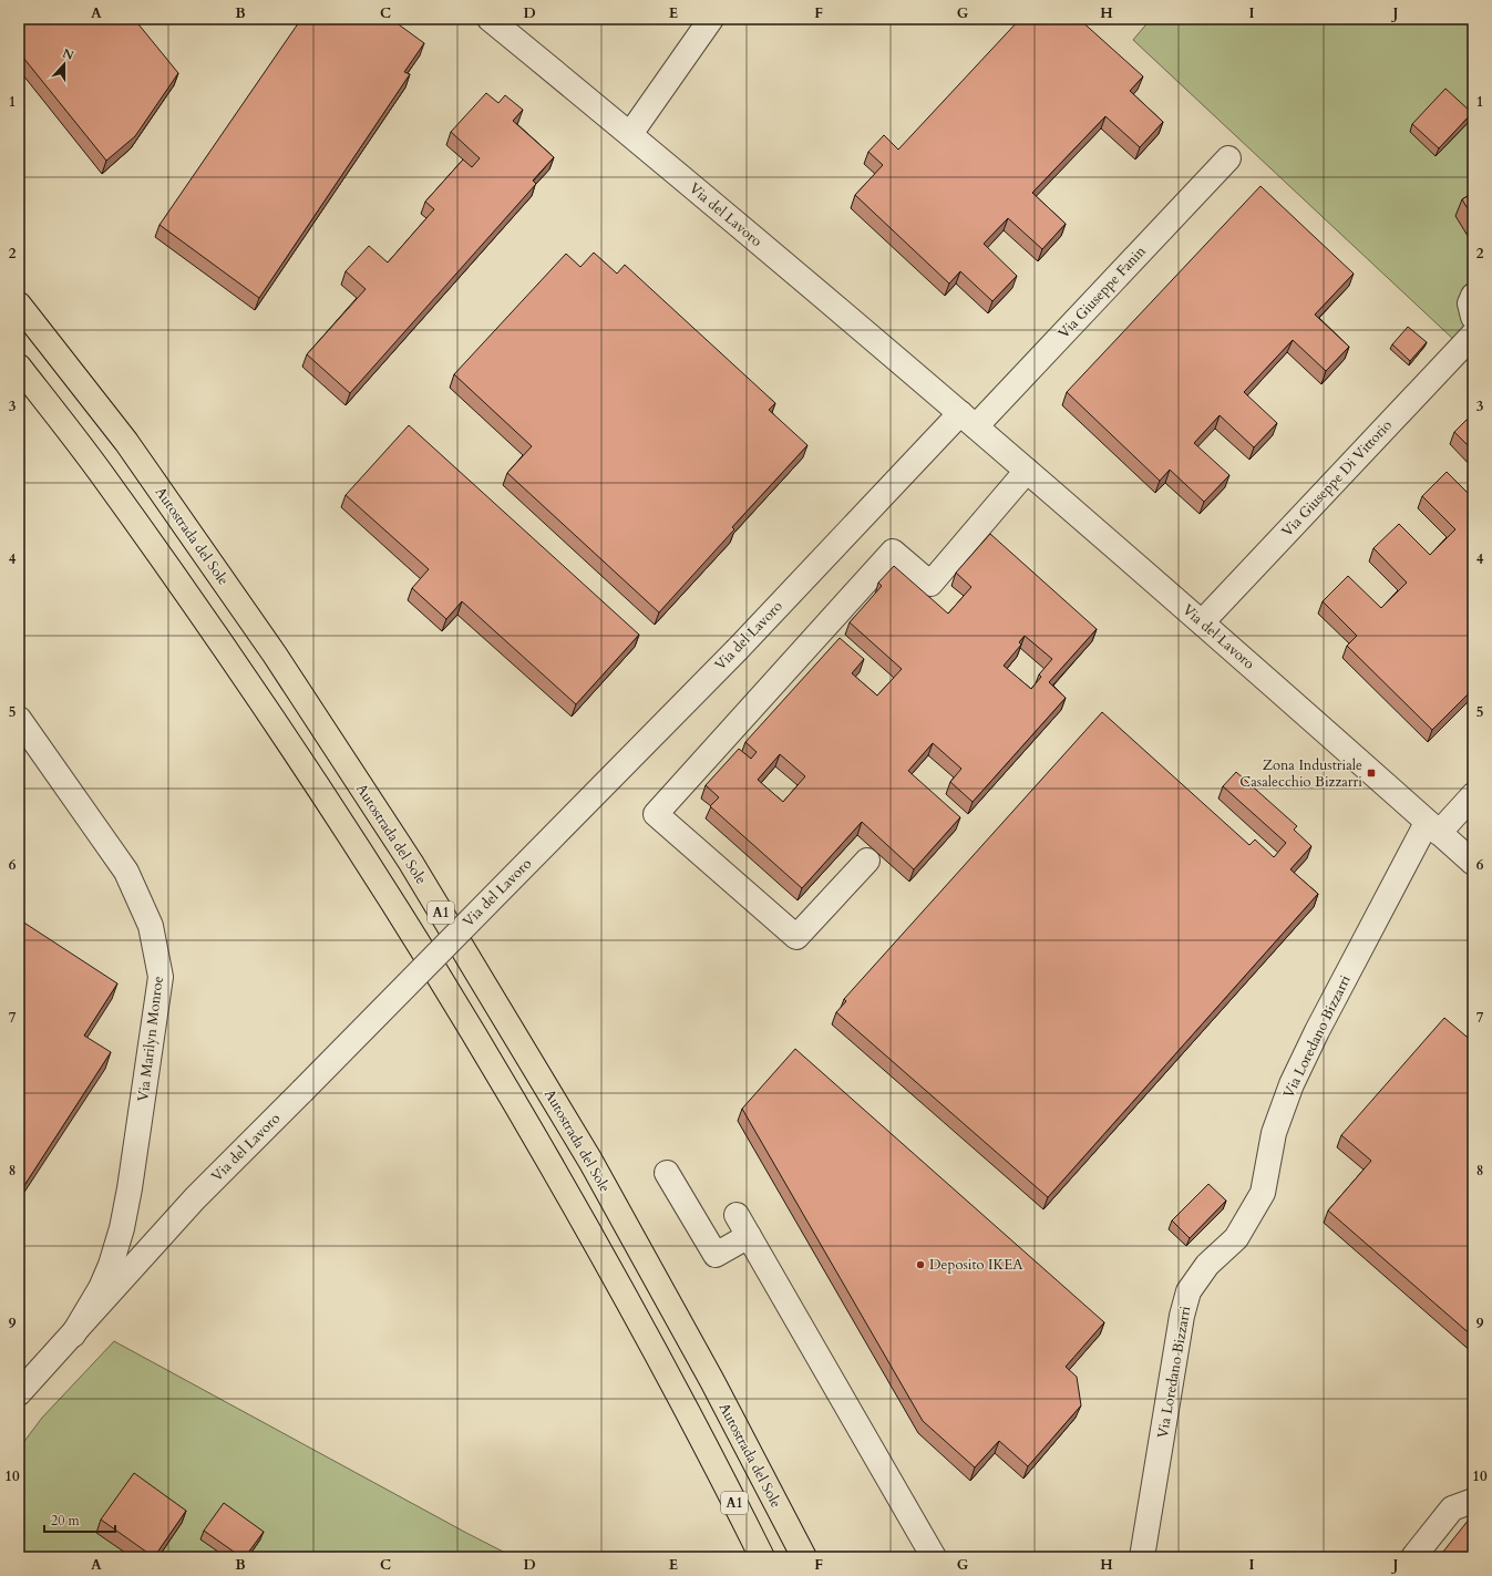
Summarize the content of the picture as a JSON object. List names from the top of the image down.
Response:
{
  "streets": {
    "highway": ["Autostrada del Sole", "A1"],
    "street": [
      "Via del Lavoro",
      "Via Giuseppe Fanin",
      "Via Giuseppe Di Vittorio",
      "Via Loredano Bizzarri",
      "Via Marilyn Monroe"
    ]
  },
  "crossings": [
    ["Via del Lavoro", "Via Giuseppe Fanin"],
    ["Via del Lavoro", "Via Giuseppe Di Vittorio"],
    ["Via del Lavoro", "Via Loredano Bizzarri"],
    ["Via del Lavoro", "Via Marilyn Monroe"]
  ],
  "places": {
    "transit": ["Zona Industriale Casalecchio Bizzarri"],
    "other": ["Deposito IKEA"]
  },
  "scale_bar": "20 m",
  "north": "top",
  "grid": {
    "columns": [
      "A",
      "B",
      "C",
      "D",
      "E",
      "F",
      "G",
      "H",
      "I",
      "J"
    ],
    "rows": [
      "1",
      "2",
      "3",
      "4",
      "5",
      "6",
      "7",
      "8",
      "9",
      "10"
    ]
  }
}
